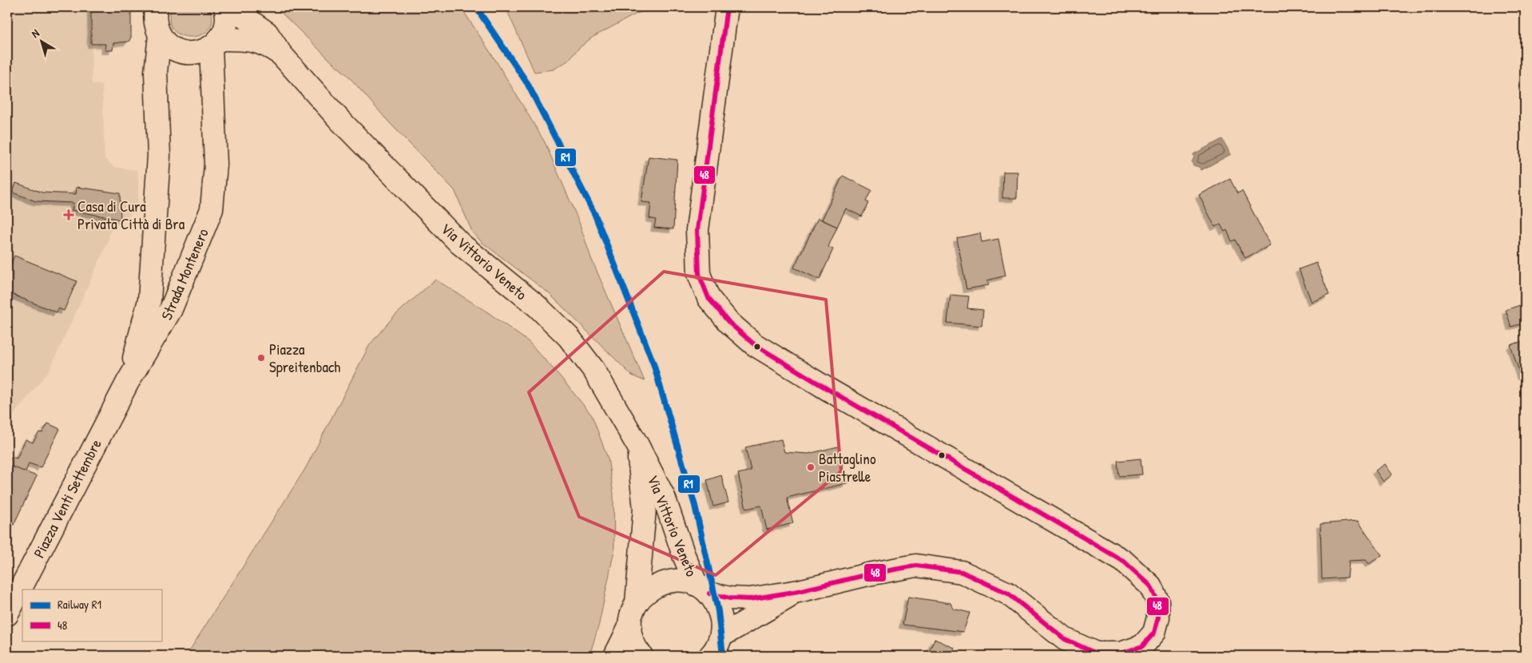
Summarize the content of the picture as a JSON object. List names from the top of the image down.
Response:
{
  "streets": {
    "main road": ["Via Vittorio Veneto", "Strada Montenero", "Piazza Venti Settembre"]
  },
  "crossings": [
    ["Via Vittorio Veneto", "Strada Montenero"],
    ["Strada Montenero", "Piazza Venti Settembre"]
  ],
  "places": {
    "health": ["Casa di Cura Privata Città di Bra"],
    "other": ["Piazza Spreitenbach", "Battaglino Piastrelle"]
  },
  "lines": ["rail line R1", "transit line 48"],
  "legend": ["Railway R1", "48"],
  "north": "top left"
}
